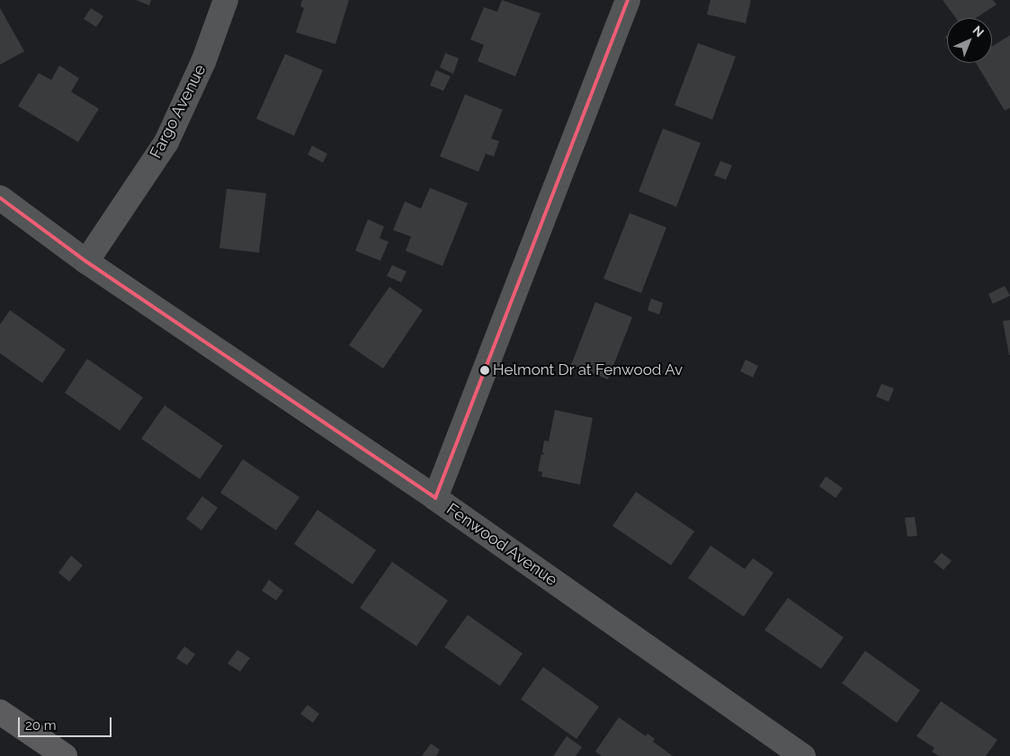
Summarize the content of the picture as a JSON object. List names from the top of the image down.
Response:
{
  "streets": {
    "street": ["Fargo Avenue", "Fenwood Avenue"]
  },
  "crossings": [
    ["Fargo Avenue", "Fenwood Avenue"]
  ],
  "places": ["Helmont Dr at Fenwood Av"],
  "scale_bar": "20 m",
  "north": "top right"
}
